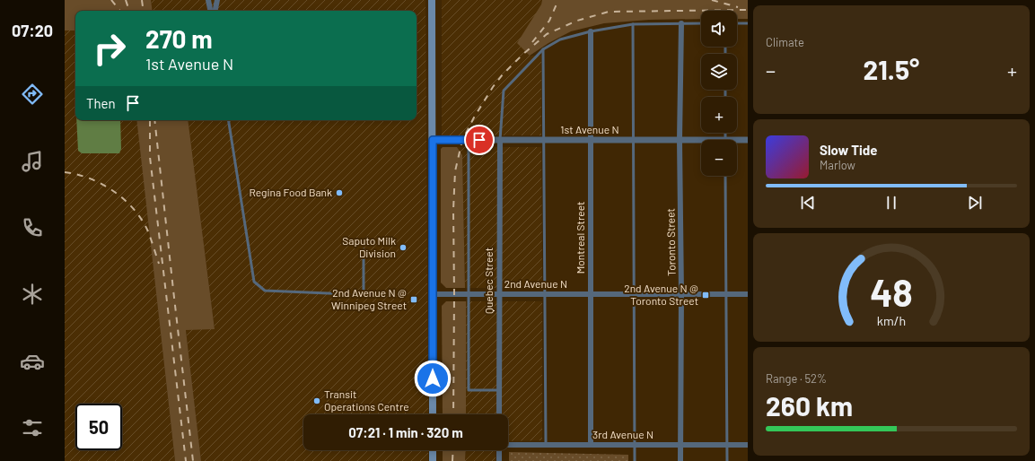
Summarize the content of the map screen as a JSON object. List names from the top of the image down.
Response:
{
  "streets": {
    "street": [
      "1st Avenue N",
      "Montreal Street",
      "Toronto Street",
      "Quebec Street",
      "2nd Avenue N",
      "3rd Avenue N"
    ]
  },
  "crossings": [
    ["1st Avenue N", "Montreal Street"],
    ["1st Avenue N", "Toronto Street"],
    ["1st Avenue N", "Quebec Street"],
    ["Montreal Street", "2nd Avenue N"],
    ["Montreal Street", "3rd Avenue N"],
    ["Toronto Street", "2nd Avenue N"],
    ["Toronto Street", "3rd Avenue N"],
    ["Quebec Street", "2nd Avenue N"]
  ],
  "places": {
    "other": ["Regina Food Bank", "Saputo Milk Division", "Transit Operations Centre"],
    "transit": ["2nd Avenue N @ Toronto Street", "2nd Avenue N @ Winnipeg Street"]
  },
  "page": {
    "tabs": "07:20",
    "tile": [
      "Climate",
      ["Range · 52%", "260 km"]
    ],
    "map_buttons": ["+", "−"],
    "turn": ["270 m", "1st Avenue N"],
    "heat": ["−", "21.5°", "+"],
    "then": "Then",
    "song": ["Slow Tide", "Marlow"],
    "limit": "50",
    "trip": "07:21 · 1 min · 320 m",
    "gauge": ["48", "km/h"]
  }
}
